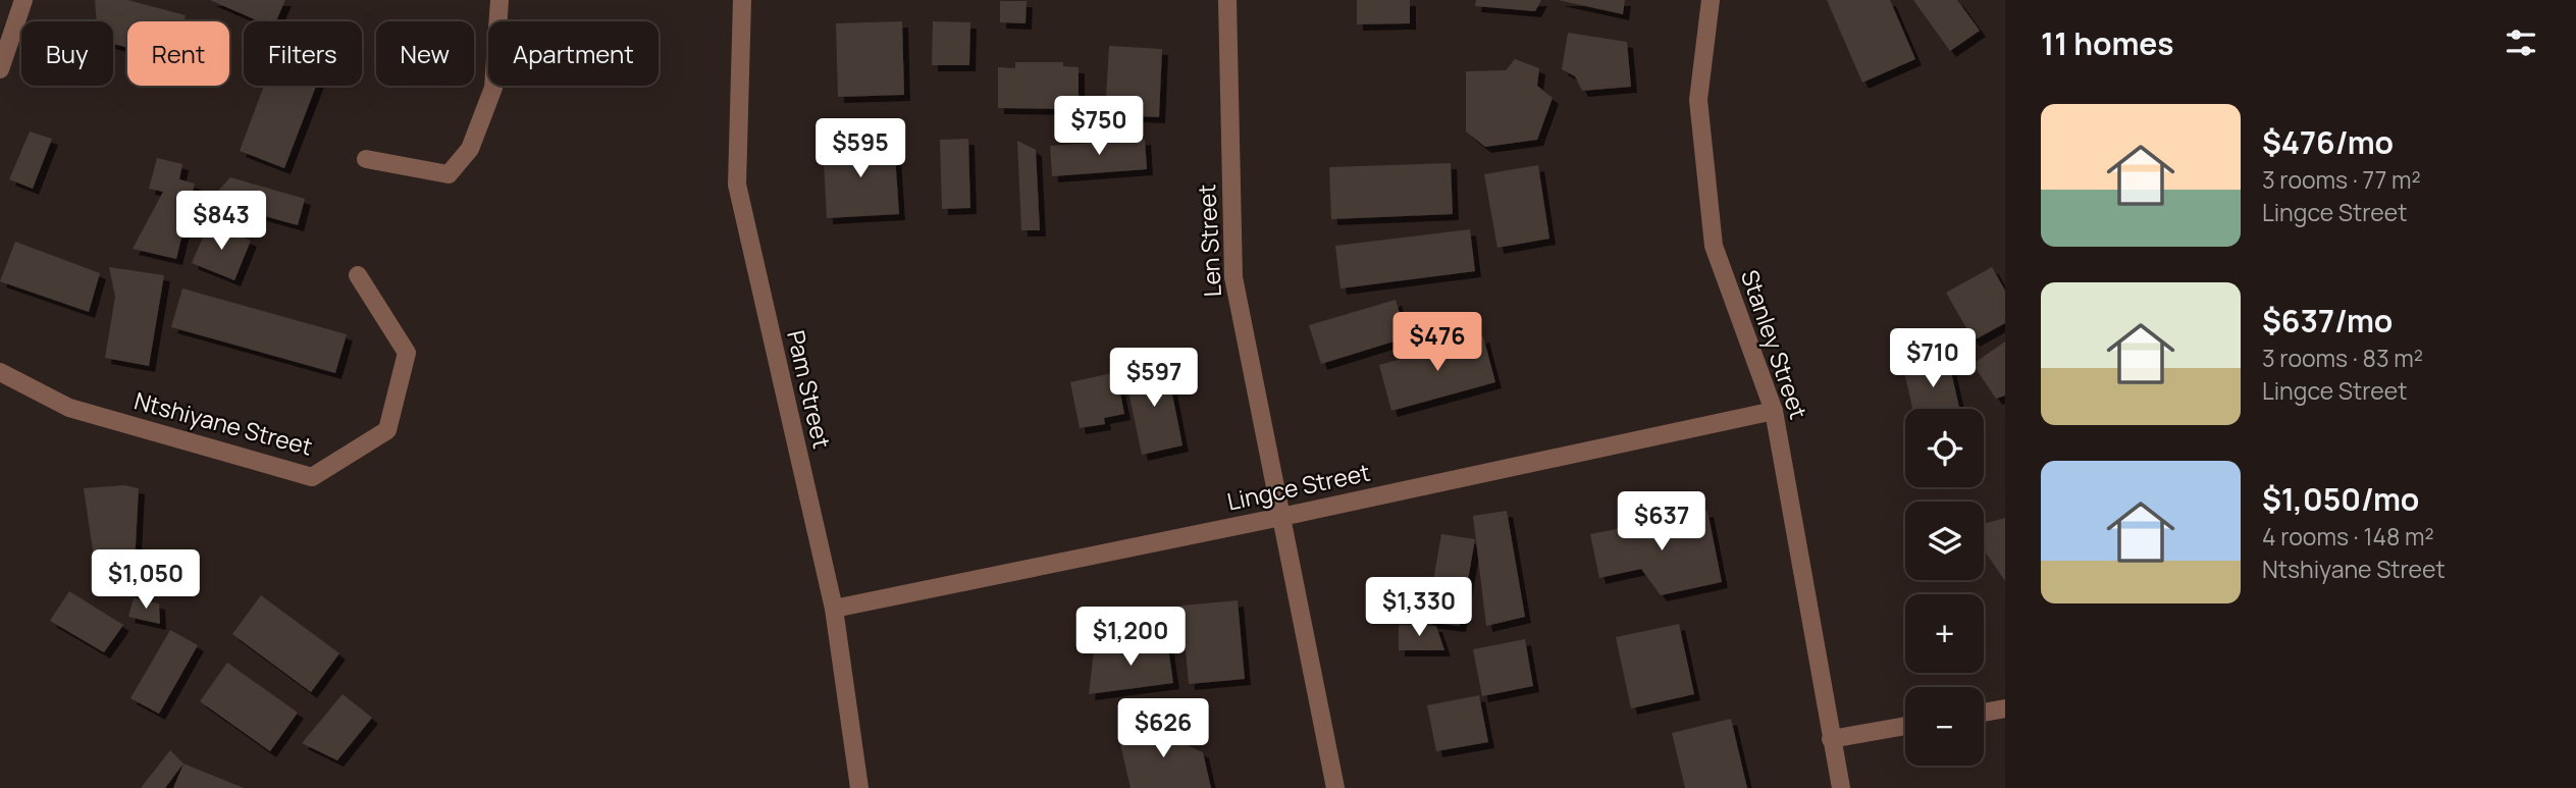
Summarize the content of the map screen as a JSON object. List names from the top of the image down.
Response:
{
  "streets": {
    "street": [
      "Len Street",
      "Stanley Street",
      "Pam Street",
      "Ntshiyane Street",
      "Lingce Street"
    ]
  },
  "crossings": [
    ["Len Street", "Lingce Street"],
    ["Stanley Street", "Lingce Street"],
    ["Pam Street", "Lingce Street"]
  ],
  "page": {
    "heading": "11 homes",
    "chip": [
      "Buy",
      "Rent",
      "Filters",
      "New",
      "Apartment"
    ],
    "list": [
      {
        "name": "$476/mo",
        "note": "3 rooms · 77 m² · Lingce Street"
      },
      {
        "name": "$637/mo",
        "note": "3 rooms · 83 m² · Lingce Street"
      },
      {
        "name": "$1,050/mo",
        "note": "4 rooms · 148 m² · Ntshiyane Street"
      }
    ],
    "price": [
      "$750",
      "$595",
      "$843",
      "$476",
      "$710",
      "$597",
      "$637",
      "$1,050",
      "$1,330",
      "$1,200",
      "$626"
    ],
    "map_buttons": ["+", "−"]
  }
}
